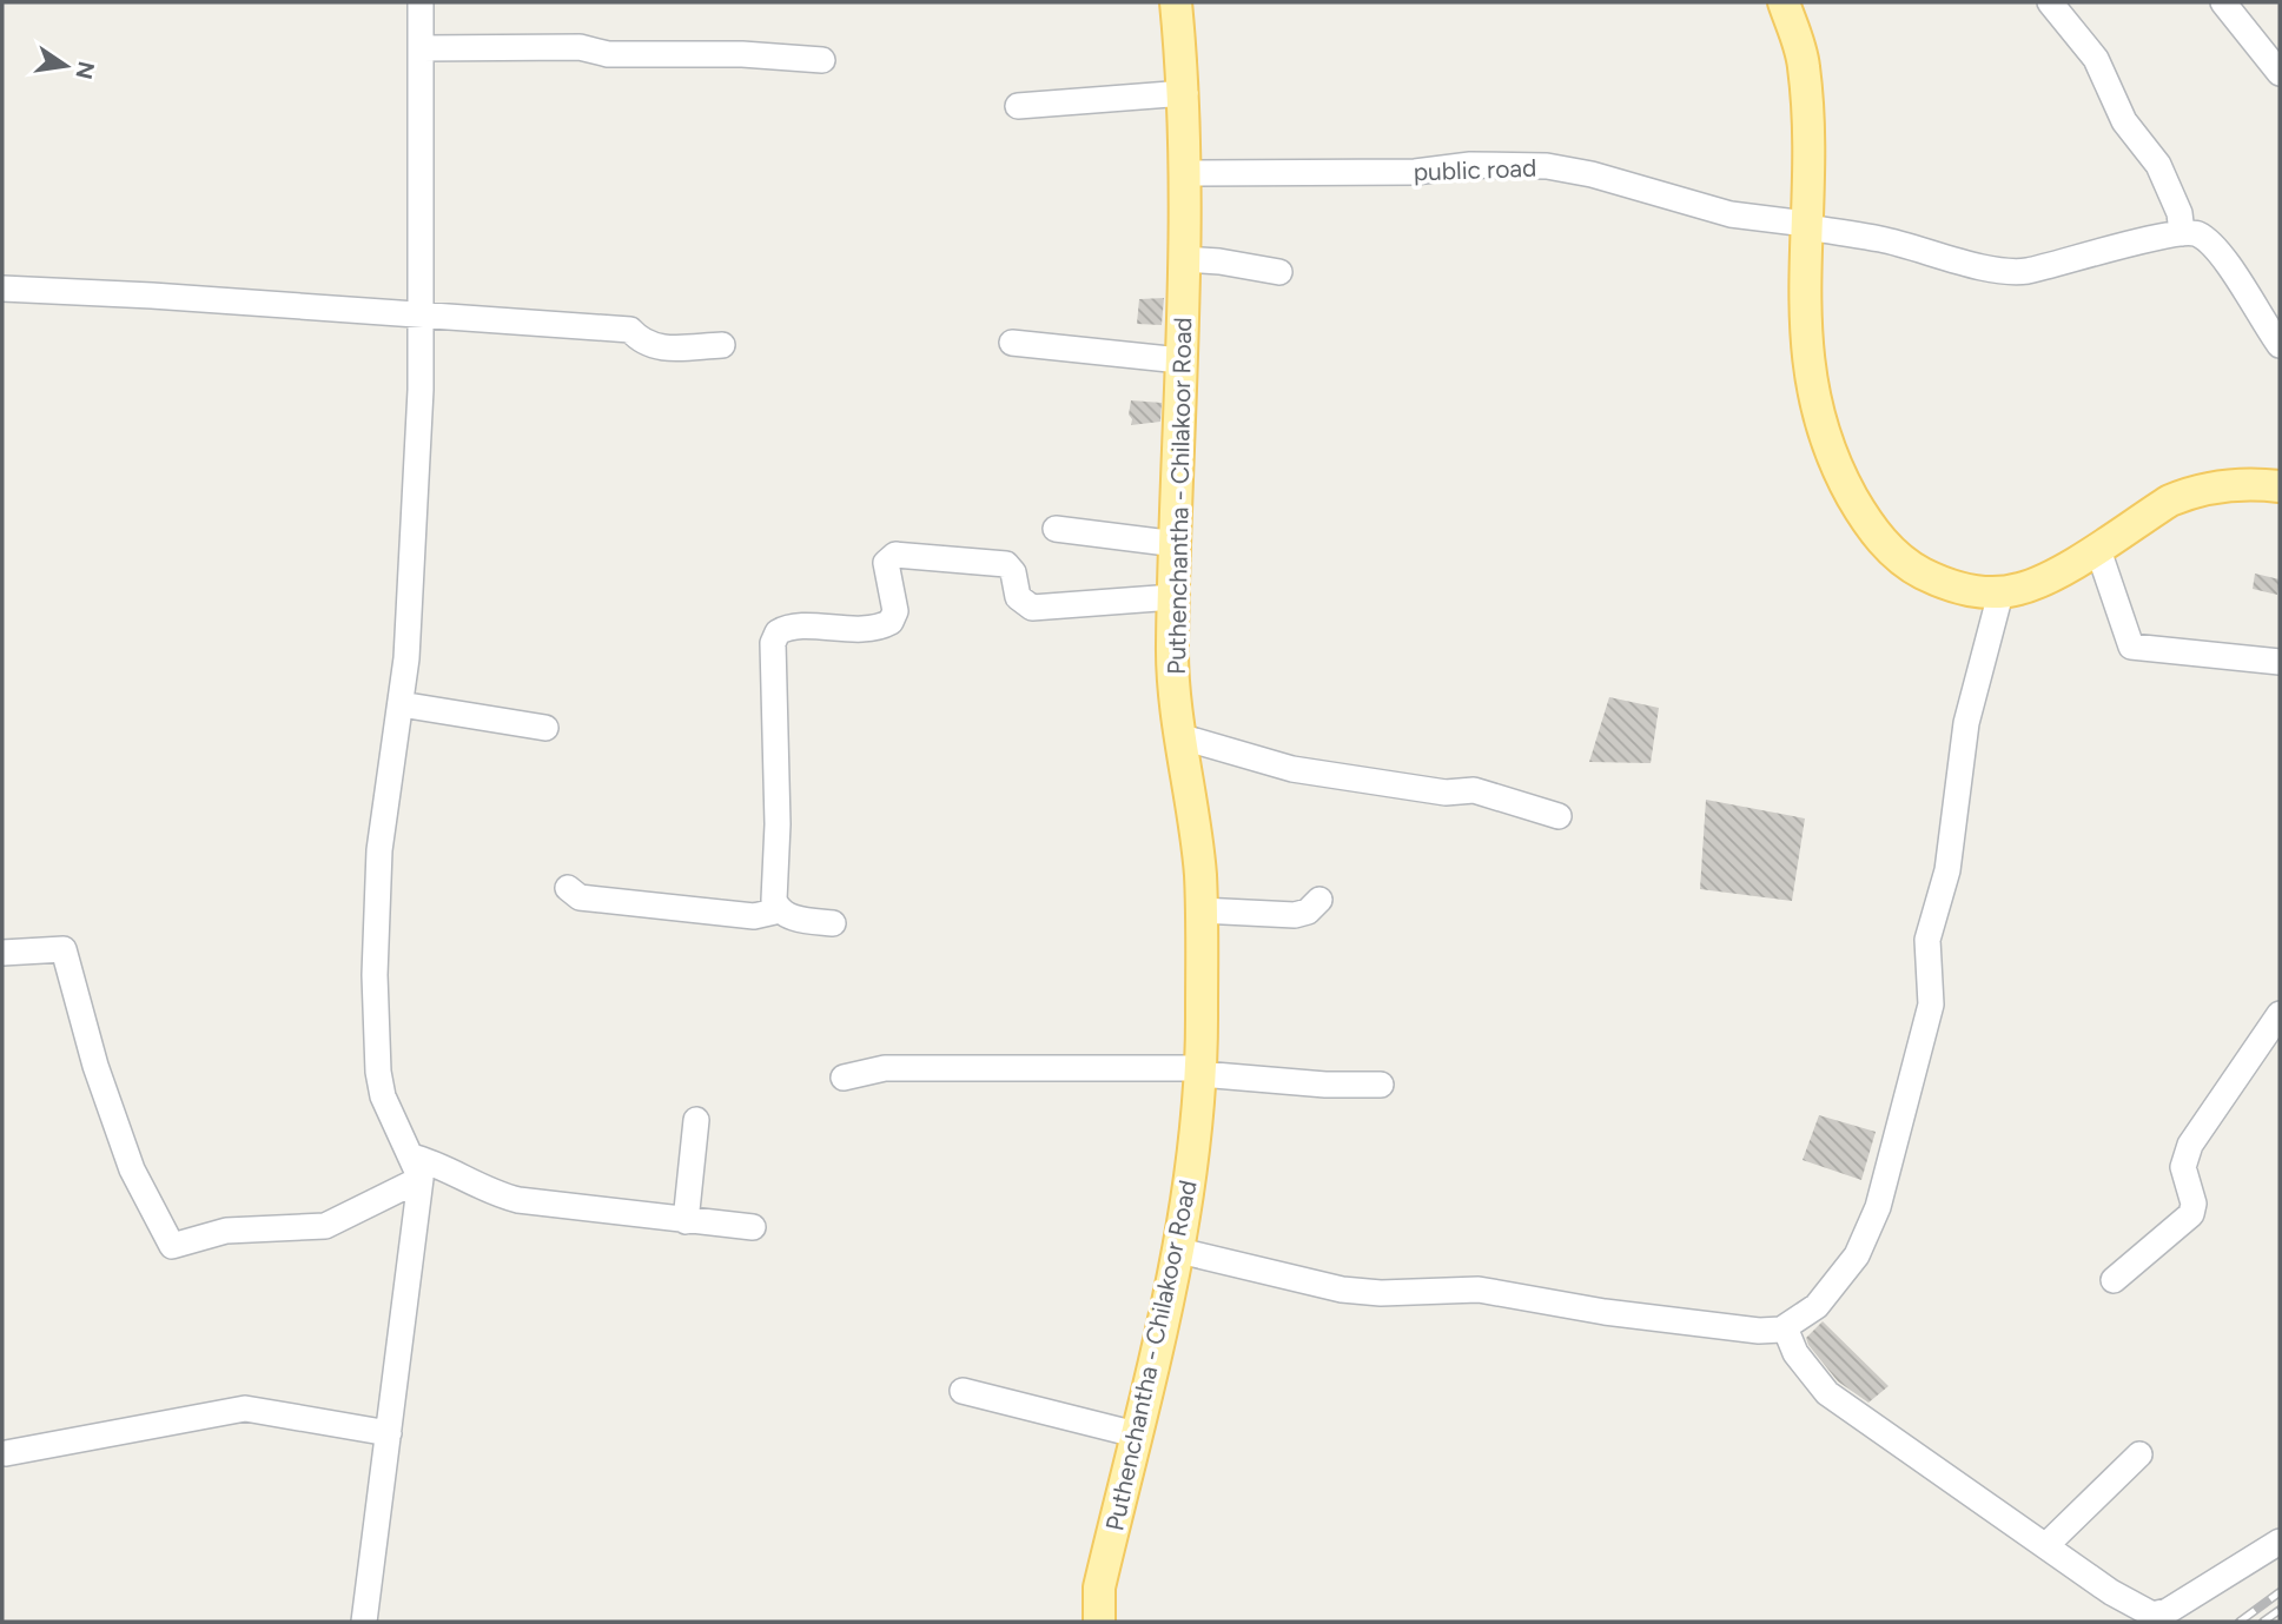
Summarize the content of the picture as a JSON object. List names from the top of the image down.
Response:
{
  "streets": {
    "main road": ["Puthenchantha - Chilakoor Road"],
    "street": ["public road"]
  },
  "crossings": [
    ["public road", "Puthenchantha - Chilakoor Road"]
  ],
  "north": "right"
}
